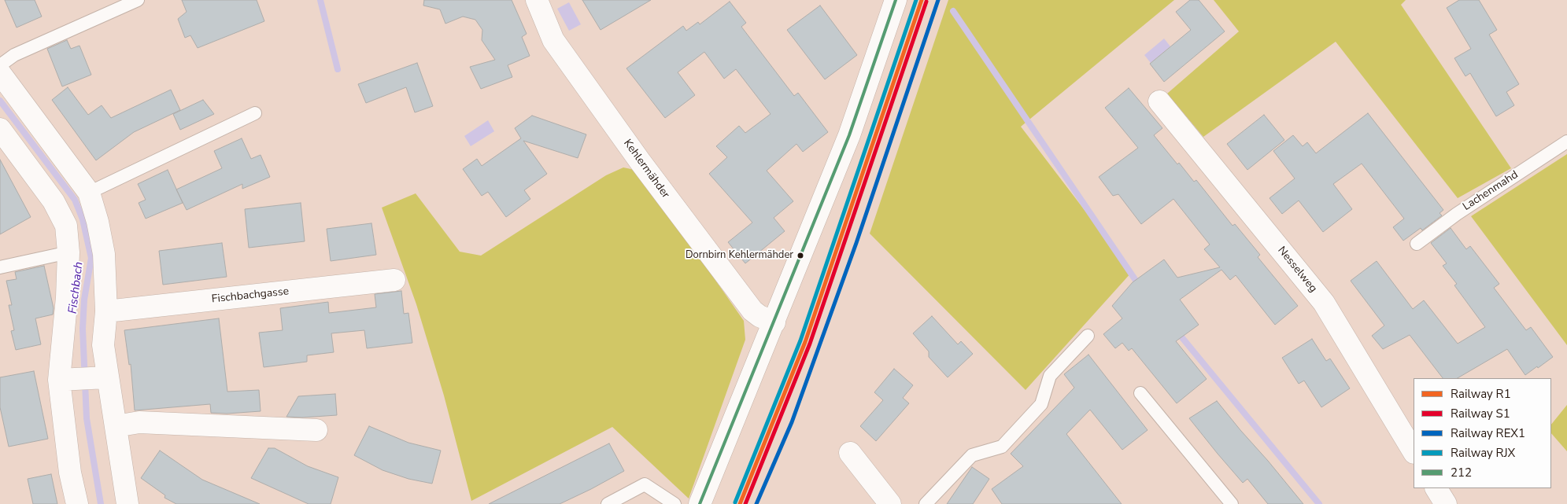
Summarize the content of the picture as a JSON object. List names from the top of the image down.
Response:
{
  "streets": {
    "street": ["Kehlermähder", "Nesselweg", "Fischbachgasse"],
    "lane": ["Lachenmahd"]
  },
  "water": ["Fischbach"],
  "places": ["Dornbirn Kehlermähder"],
  "lines": [
    "rail line R1",
    "rail line REX1",
    "rail line RJX",
    "transit line 212",
    "rail line S1"
  ],
  "legend": [
    "Railway R1",
    "Railway S1",
    "Railway REX1",
    "Railway RJX",
    "212"
  ]
}
